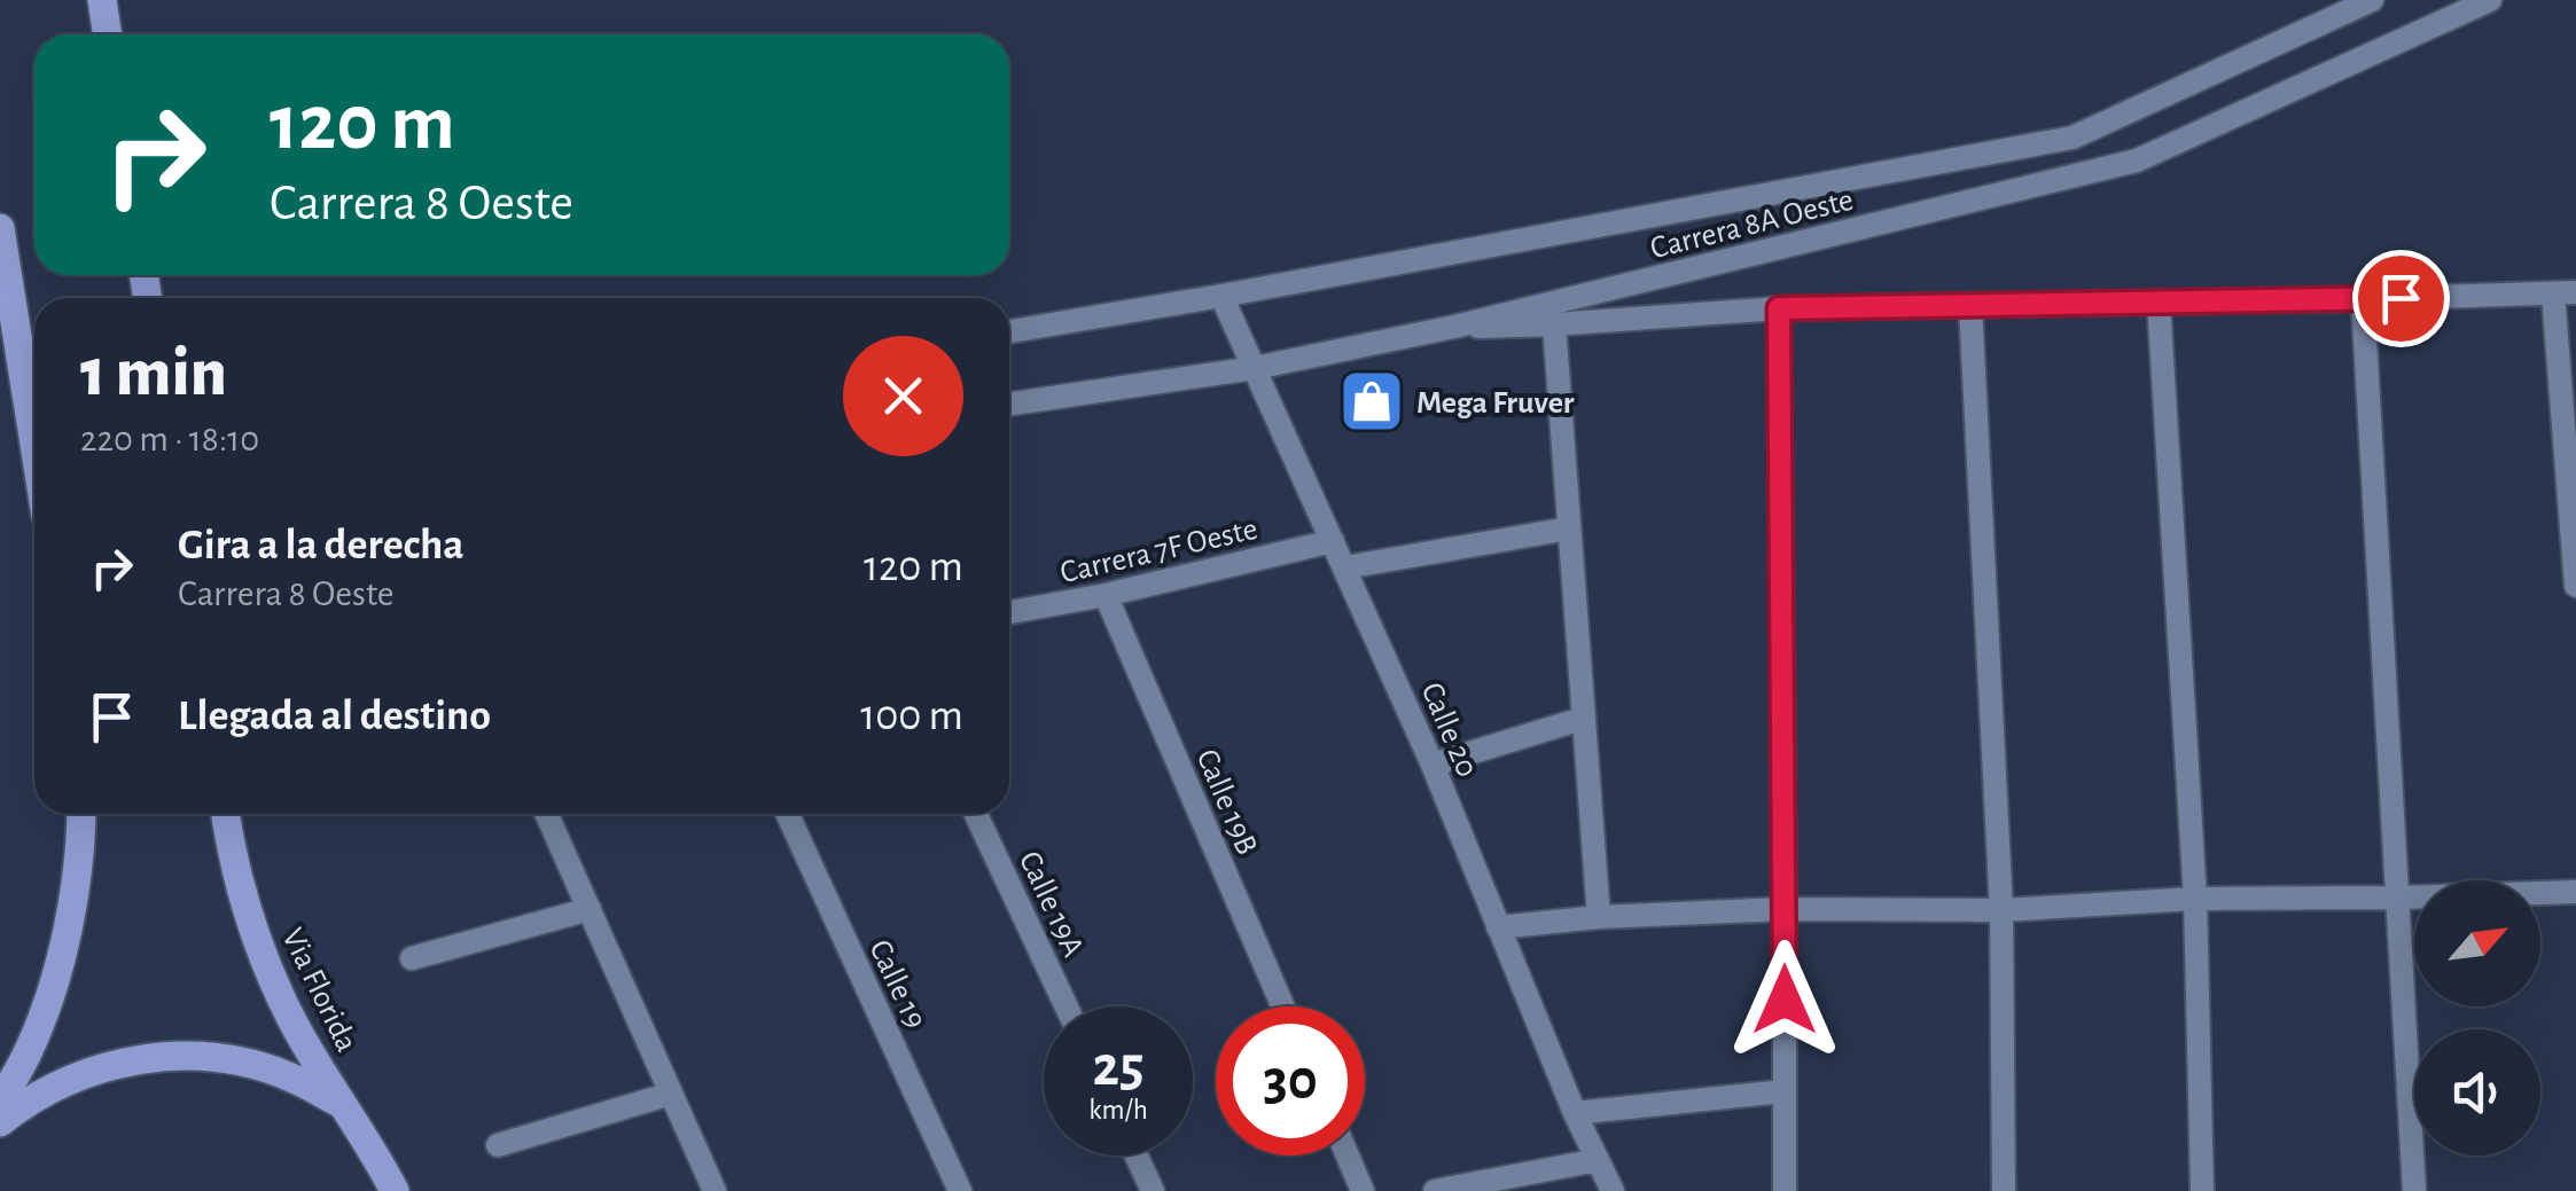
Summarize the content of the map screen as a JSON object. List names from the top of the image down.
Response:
{
  "streets": {
    "main road": ["Via Florida"],
    "street": [
      "Carrera 8A Oeste",
      "Carrera 7F Oeste",
      "Calle 20",
      "Calle 19B",
      "Calle 19A",
      "Calle 19"
    ]
  },
  "crossings": [
    ["Carrera 8A Oeste", "Calle 20"],
    ["Carrera 7F Oeste", "Calle 20"],
    ["Carrera 7F Oeste", "Calle 19B"]
  ],
  "places": {
    "shop": ["Mega Fruver"]
  },
  "north": "top right",
  "page": {
    "turn": ["120 m", "Carrera 8 Oeste"],
    "heading": ["1 min", "220 m · 18:10"],
    "list": [
      {
        "name": "Gira a la derecha",
        "note": "Carrera 8 Oeste",
        "value": "120 m"
      },
      {
        "name": "Llegada al destino",
        "value": "100 m"
      }
    ],
    "speed": "25 km/h",
    "limit": "30"
  }
}
